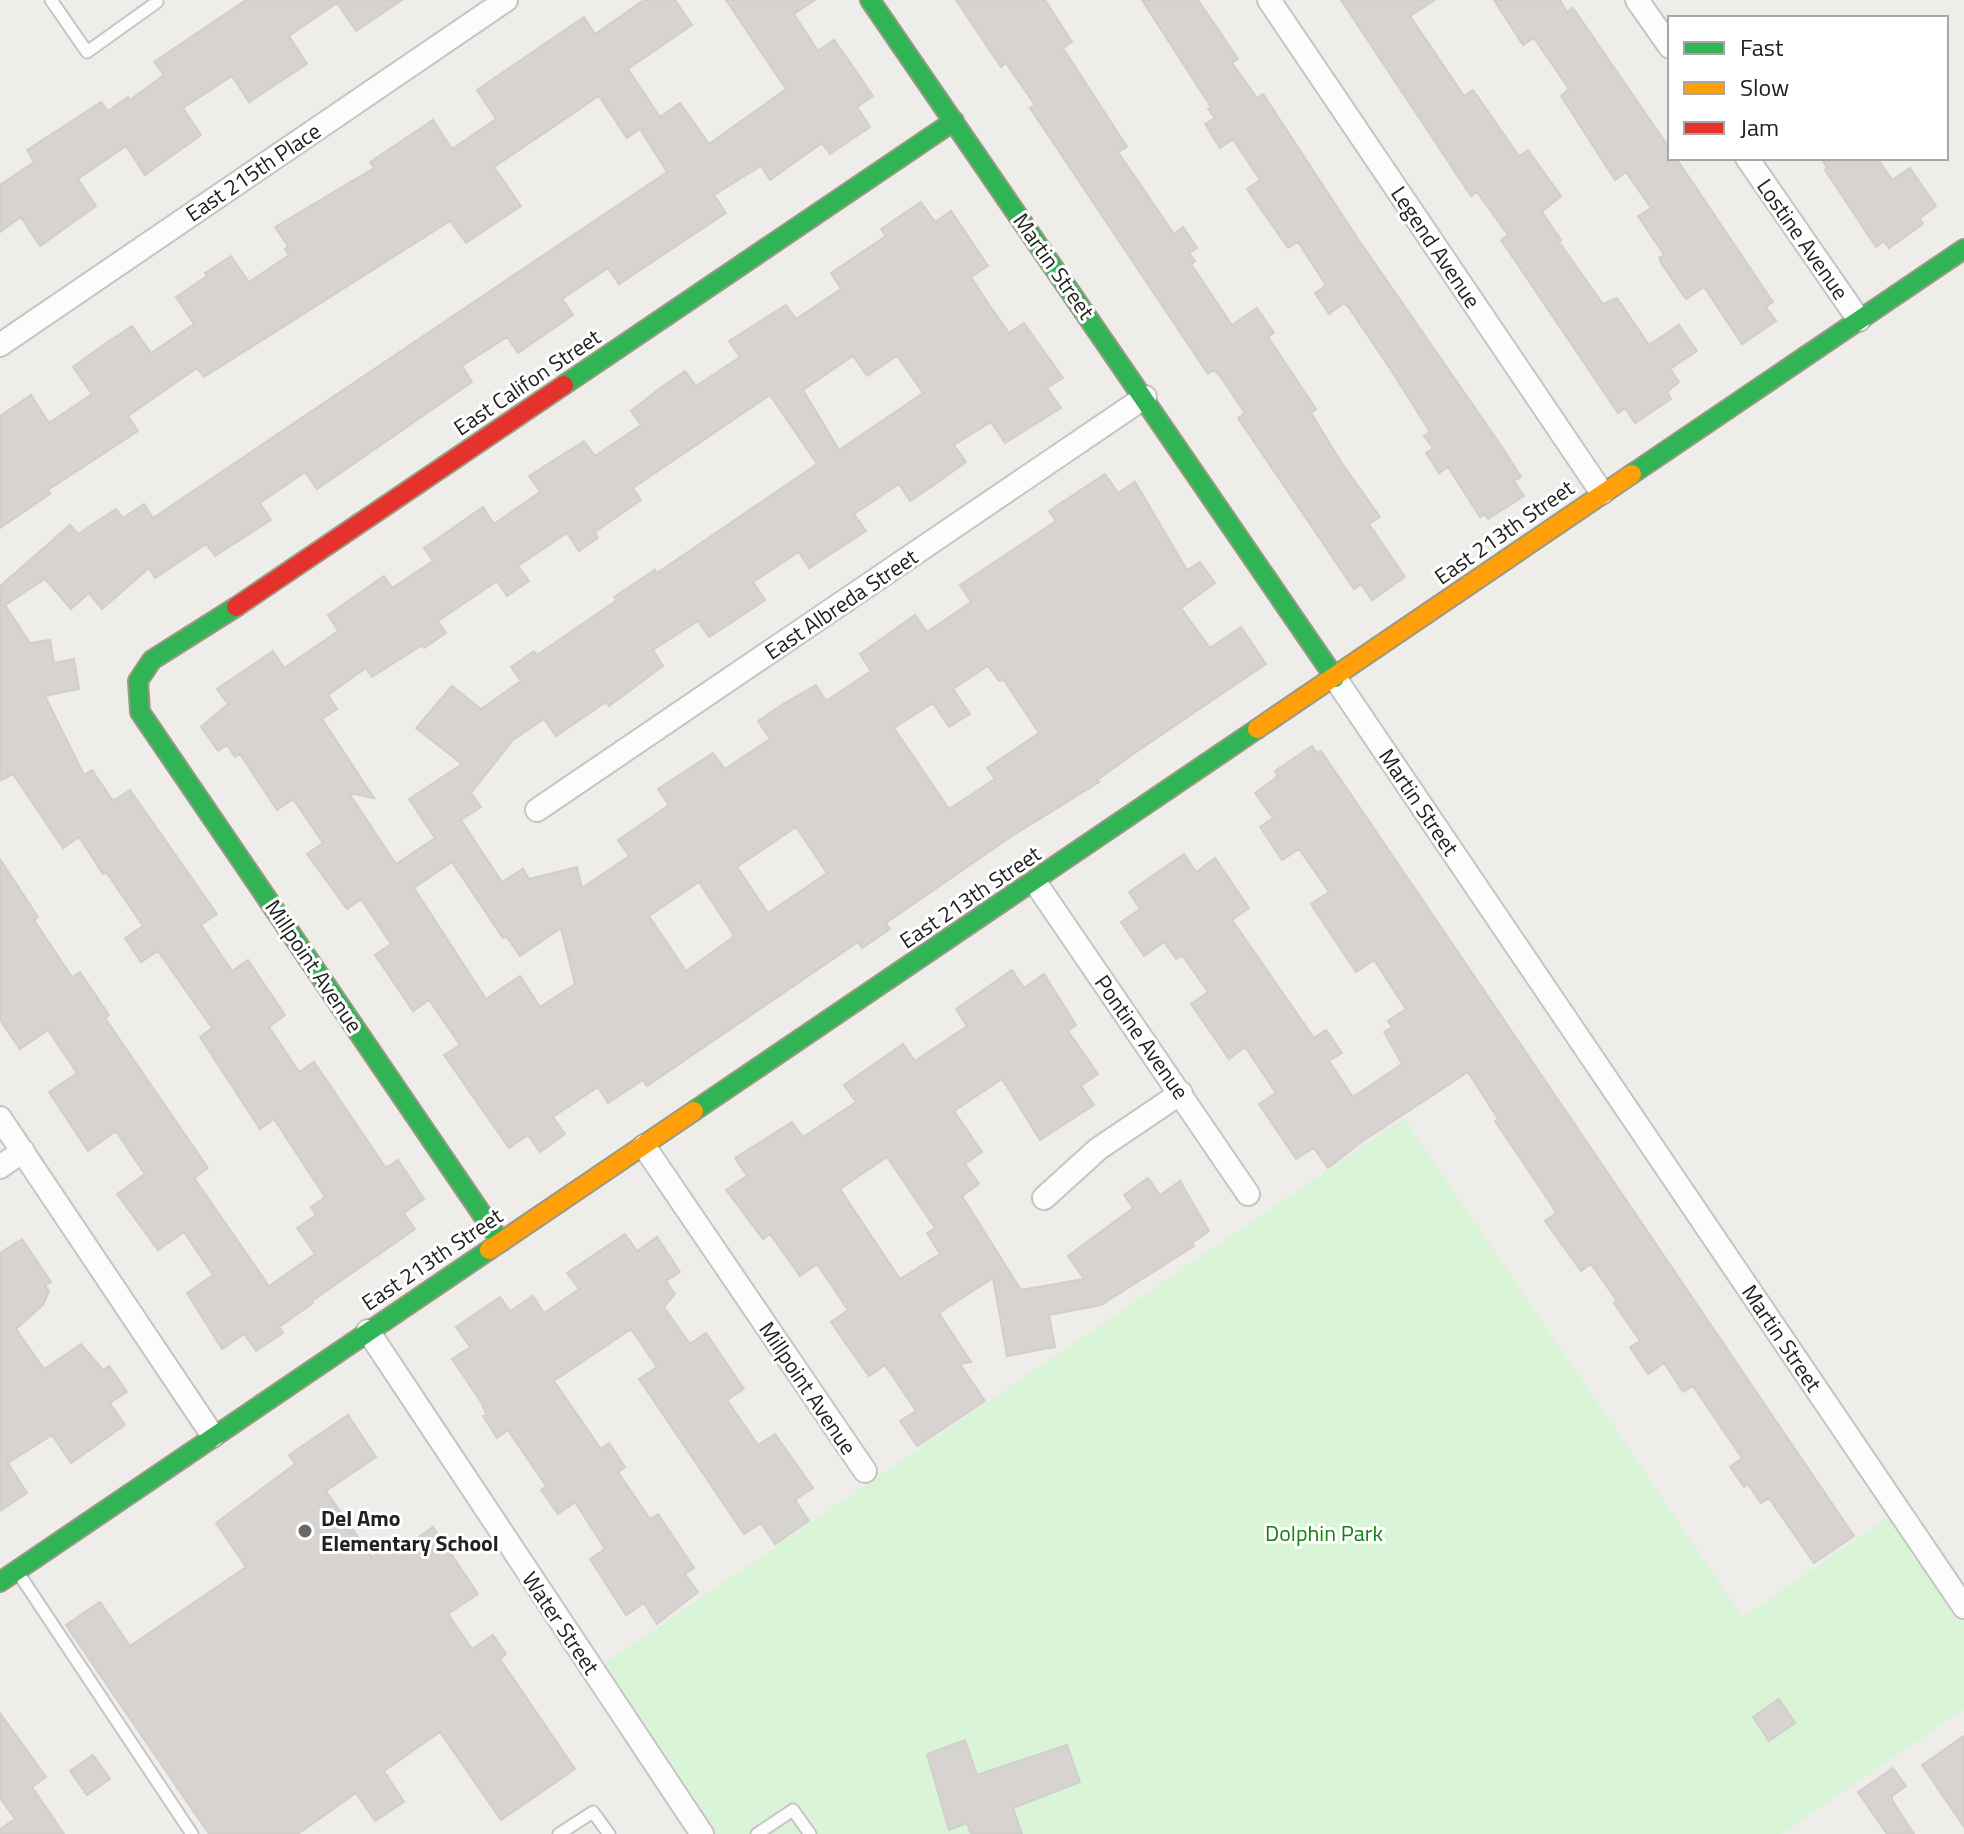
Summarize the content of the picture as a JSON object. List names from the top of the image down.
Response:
{
  "streets": {
    "street": [
      "East 215th Place",
      "Lostine Avenue",
      "Legend Avenue",
      "Martin Street",
      "East Califon Street",
      "East 213th Street",
      "East Albreda Street",
      "Millpoint Avenue",
      "Pontine Avenue",
      "Water Street"
    ]
  },
  "crossings": [
    ["Lostine Avenue", "East 213th Street"],
    ["Legend Avenue", "East 213th Street"],
    ["Martin Street", "East Califon Street"],
    ["Martin Street", "East 213th Street"],
    ["Martin Street", "East Albreda Street"],
    ["East Califon Street", "Millpoint Avenue"],
    ["East 213th Street", "Millpoint Avenue"],
    ["East 213th Street", "Pontine Avenue"],
    ["East 213th Street", "Water Street"]
  ],
  "parks": ["Dolphin Park"],
  "places": ["Del Amo Elementary School"],
  "legend": ["Fast", "Slow", "Jam"]
}
